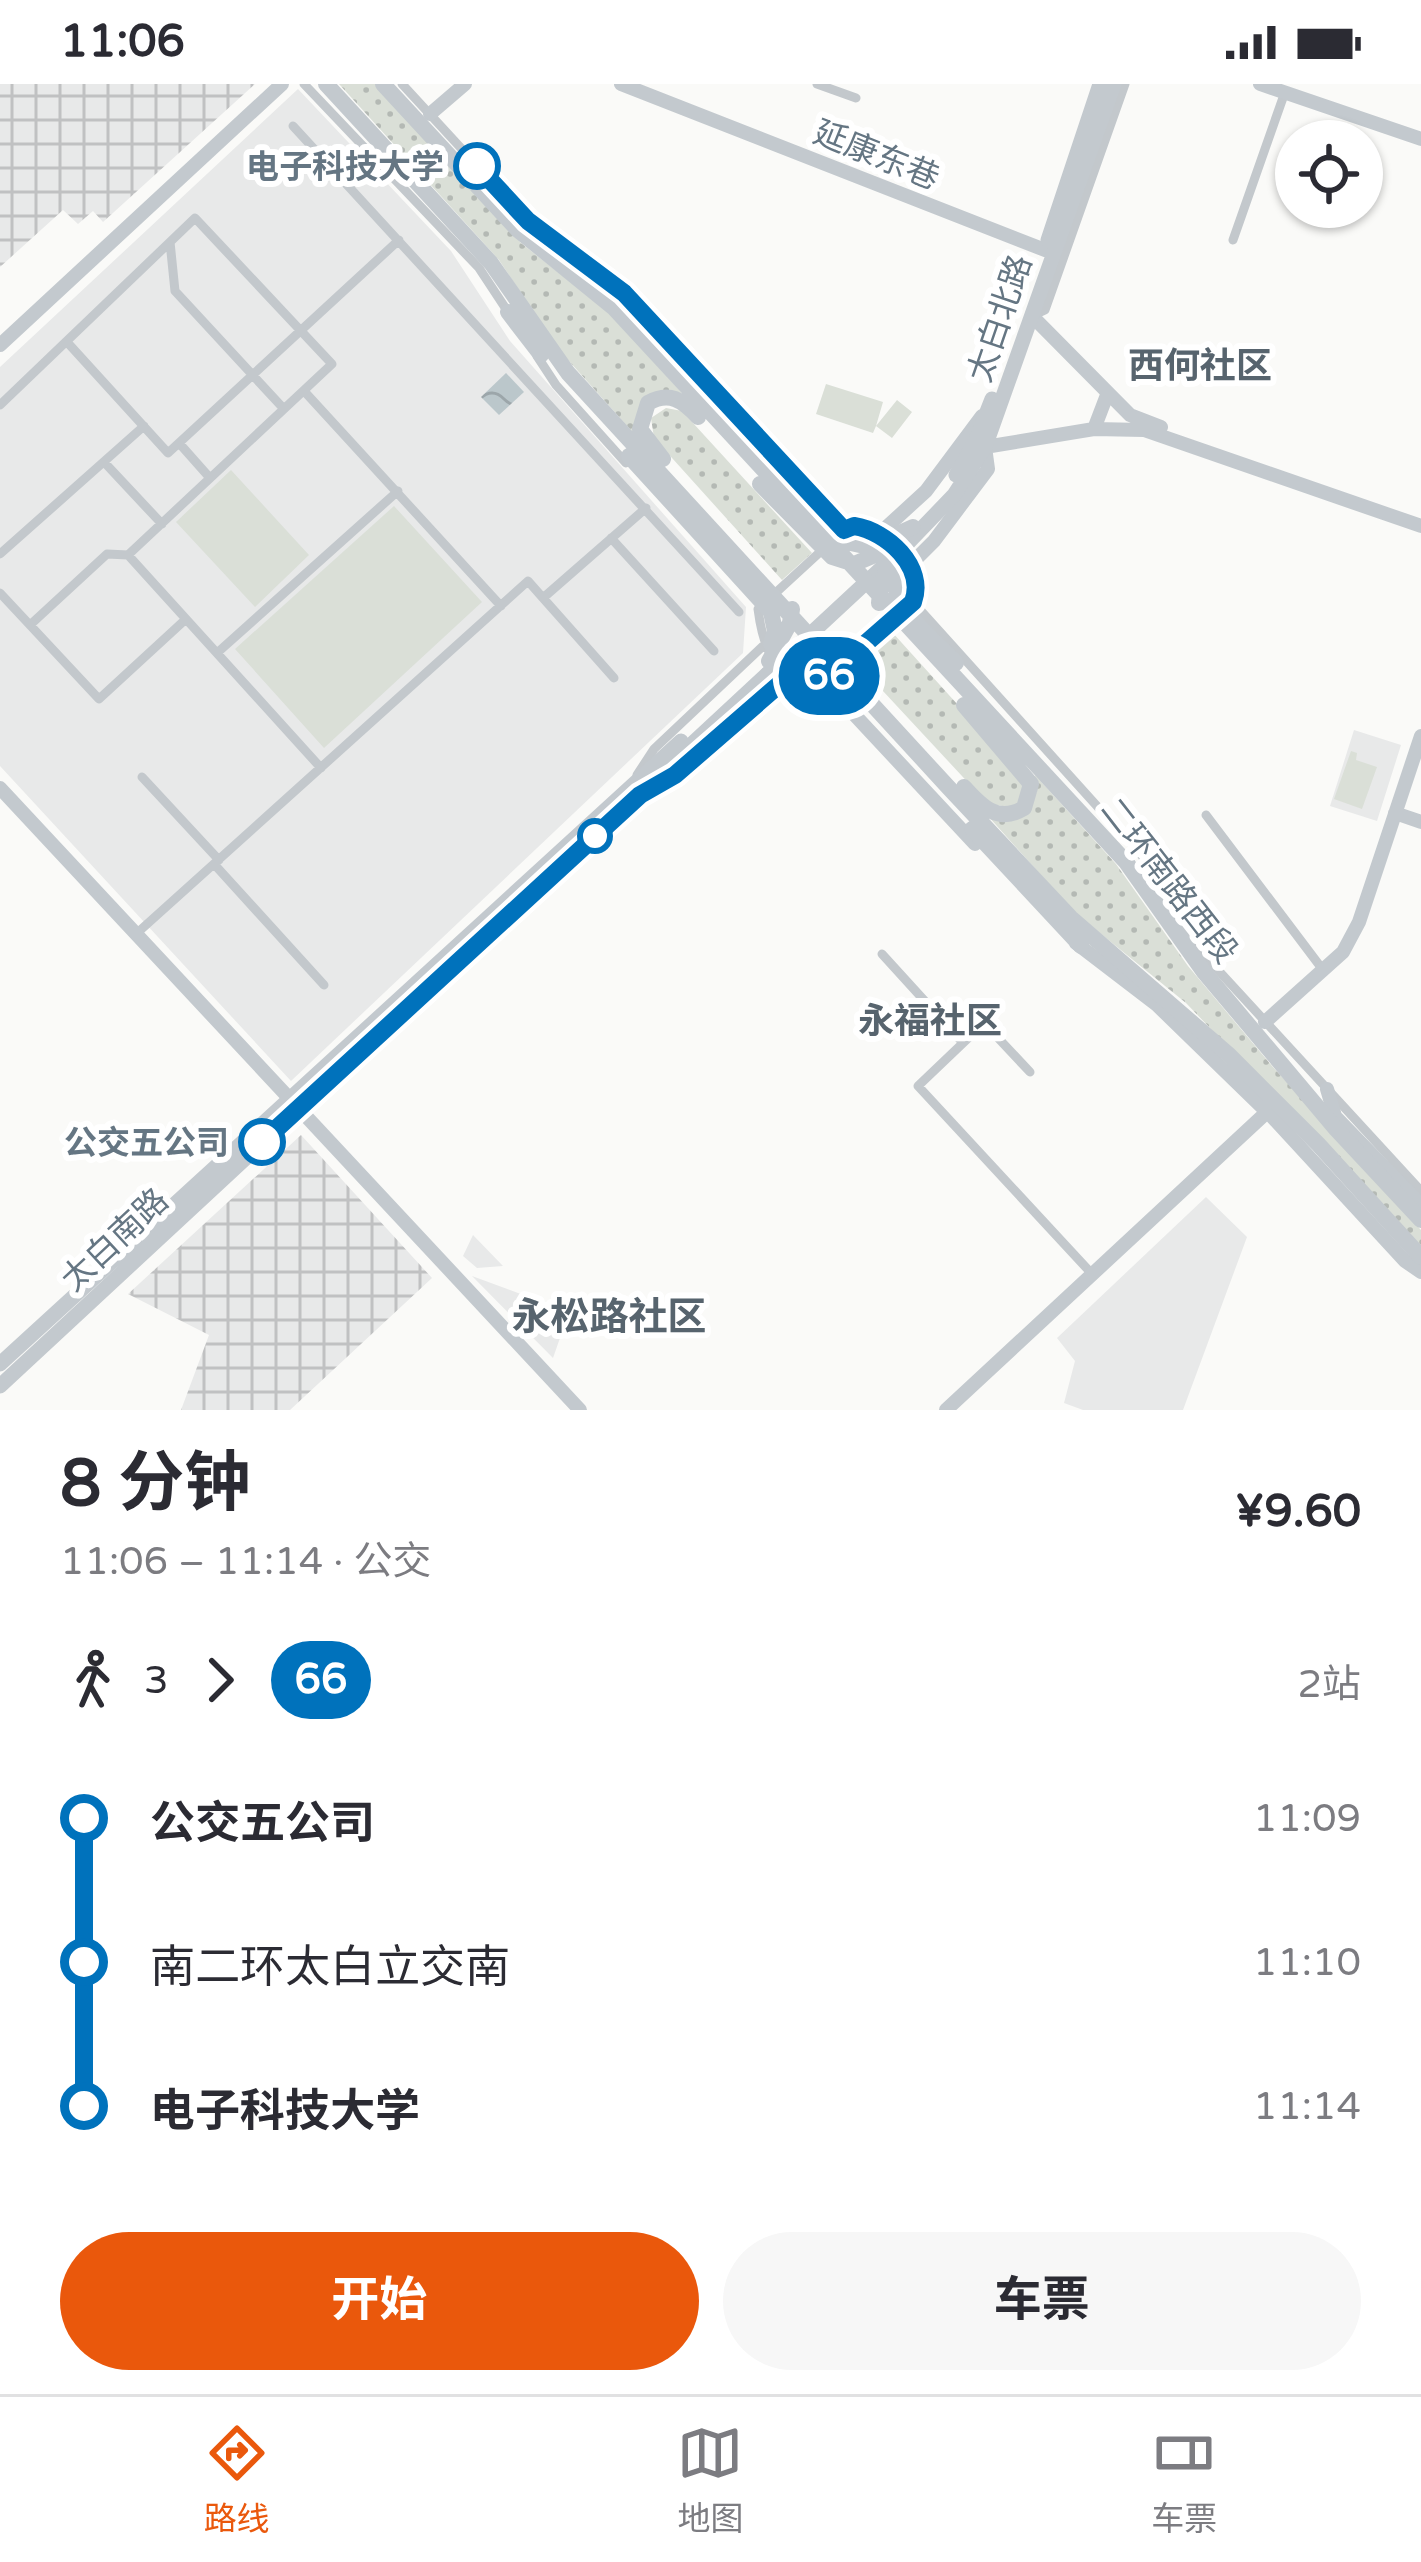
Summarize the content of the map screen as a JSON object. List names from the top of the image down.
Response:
{
  "streets": {
    "highway": ["二环南路西段"],
    "main road": ["太白北路", "太白南路"],
    "street": ["延康东巷"]
  },
  "crossings": [
    ["延康东巷", "太白北路"],
    ["太白北路", "太白南路"]
  ],
  "districts": ["西何社区", "永福社区", "永松路社区"],
  "places": ["电子科技大学", "公交五公司"],
  "lines": ["bus line 66"],
  "page": {
    "status": "11:06",
    "on_map": "66",
    "heading": ["8 分钟", "11:06 – 11:14 · 公交", "¥9.60"],
    "legs": ["3", "66", "2站"],
    "list": [
      {
        "name": "公交五公司",
        "value": "11:09"
      },
      {
        "name": "南二环太白立交南",
        "value": "11:10"
      },
      {
        "name": "电子科技大学",
        "value": "11:14"
      }
    ],
    "buttons": ["开始", "车票"],
    "tabs": ["路线", "地图", "车票"]
  }
}
